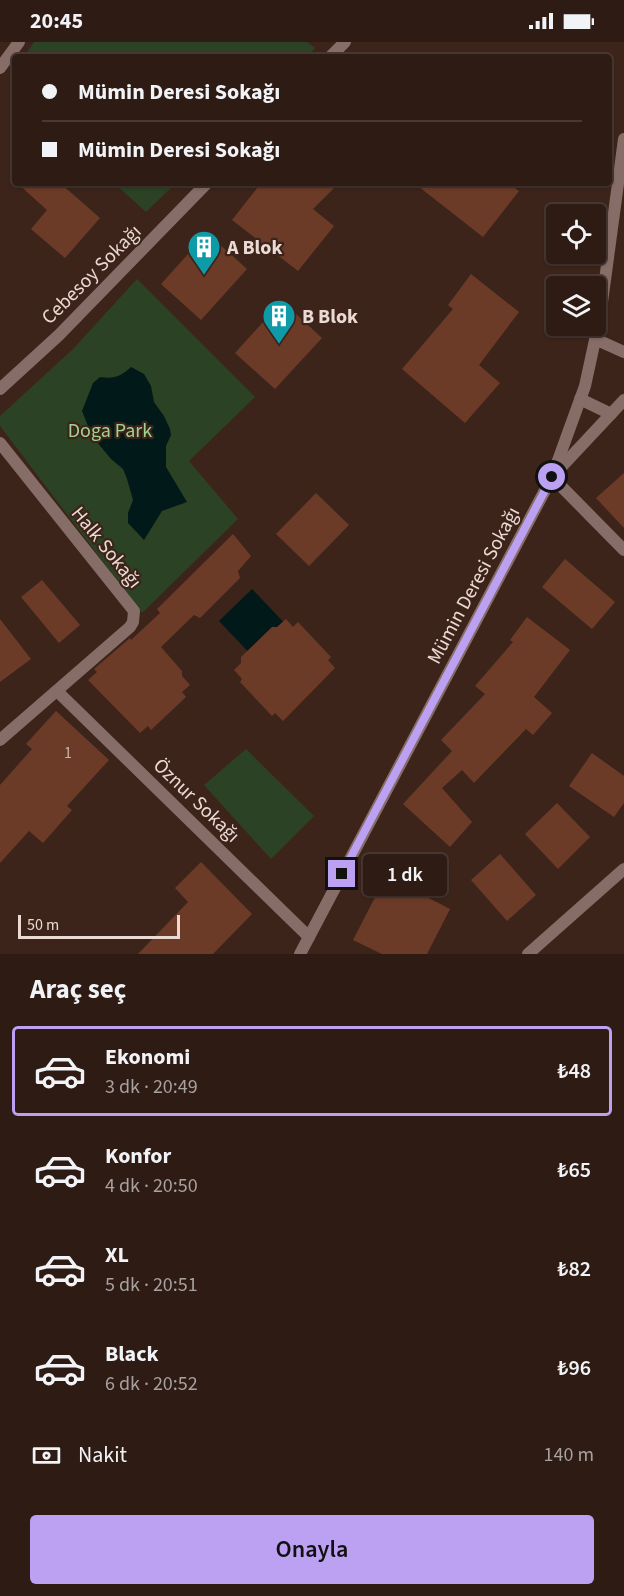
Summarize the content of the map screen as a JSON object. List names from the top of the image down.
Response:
{
  "streets": {
    "street": [
      "Cebesoy Sokağı",
      "Halk Sokağı",
      "Mümin Deresi Sokağı",
      "Öznur Sokağı"
    ]
  },
  "crossings": [
    ["Halk Sokağı", "Öznur Sokağı"],
    ["Mümin Deresi Sokağı", "Öznur Sokağı"]
  ],
  "parks": ["Doga Park"],
  "places": {
    "building": ["A Blok", "B Blok"]
  },
  "house_numbers": ["1"],
  "scale_bar": "50 m",
  "page": {
    "status": "20:45",
    "banner": ["Mümin Deresi Sokağı", "Mümin Deresi Sokağı"],
    "bubble": "1 dk",
    "scale": "50 m",
    "heading": "Araç seç",
    "list": [
      {
        "name": "Ekonomi",
        "note": "3 dk · 20:49",
        "value": "₺48"
      },
      {
        "name": "Konfor",
        "note": "4 dk · 20:50",
        "value": "₺65"
      },
      {
        "name": "XL",
        "note": "5 dk · 20:51",
        "value": "₺82"
      },
      {
        "name": "Black",
        "note": "6 dk · 20:52",
        "value": "₺96"
      }
    ],
    "pay": ["Nakit", "140 m"],
    "buttons": "Onayla"
  }
}
